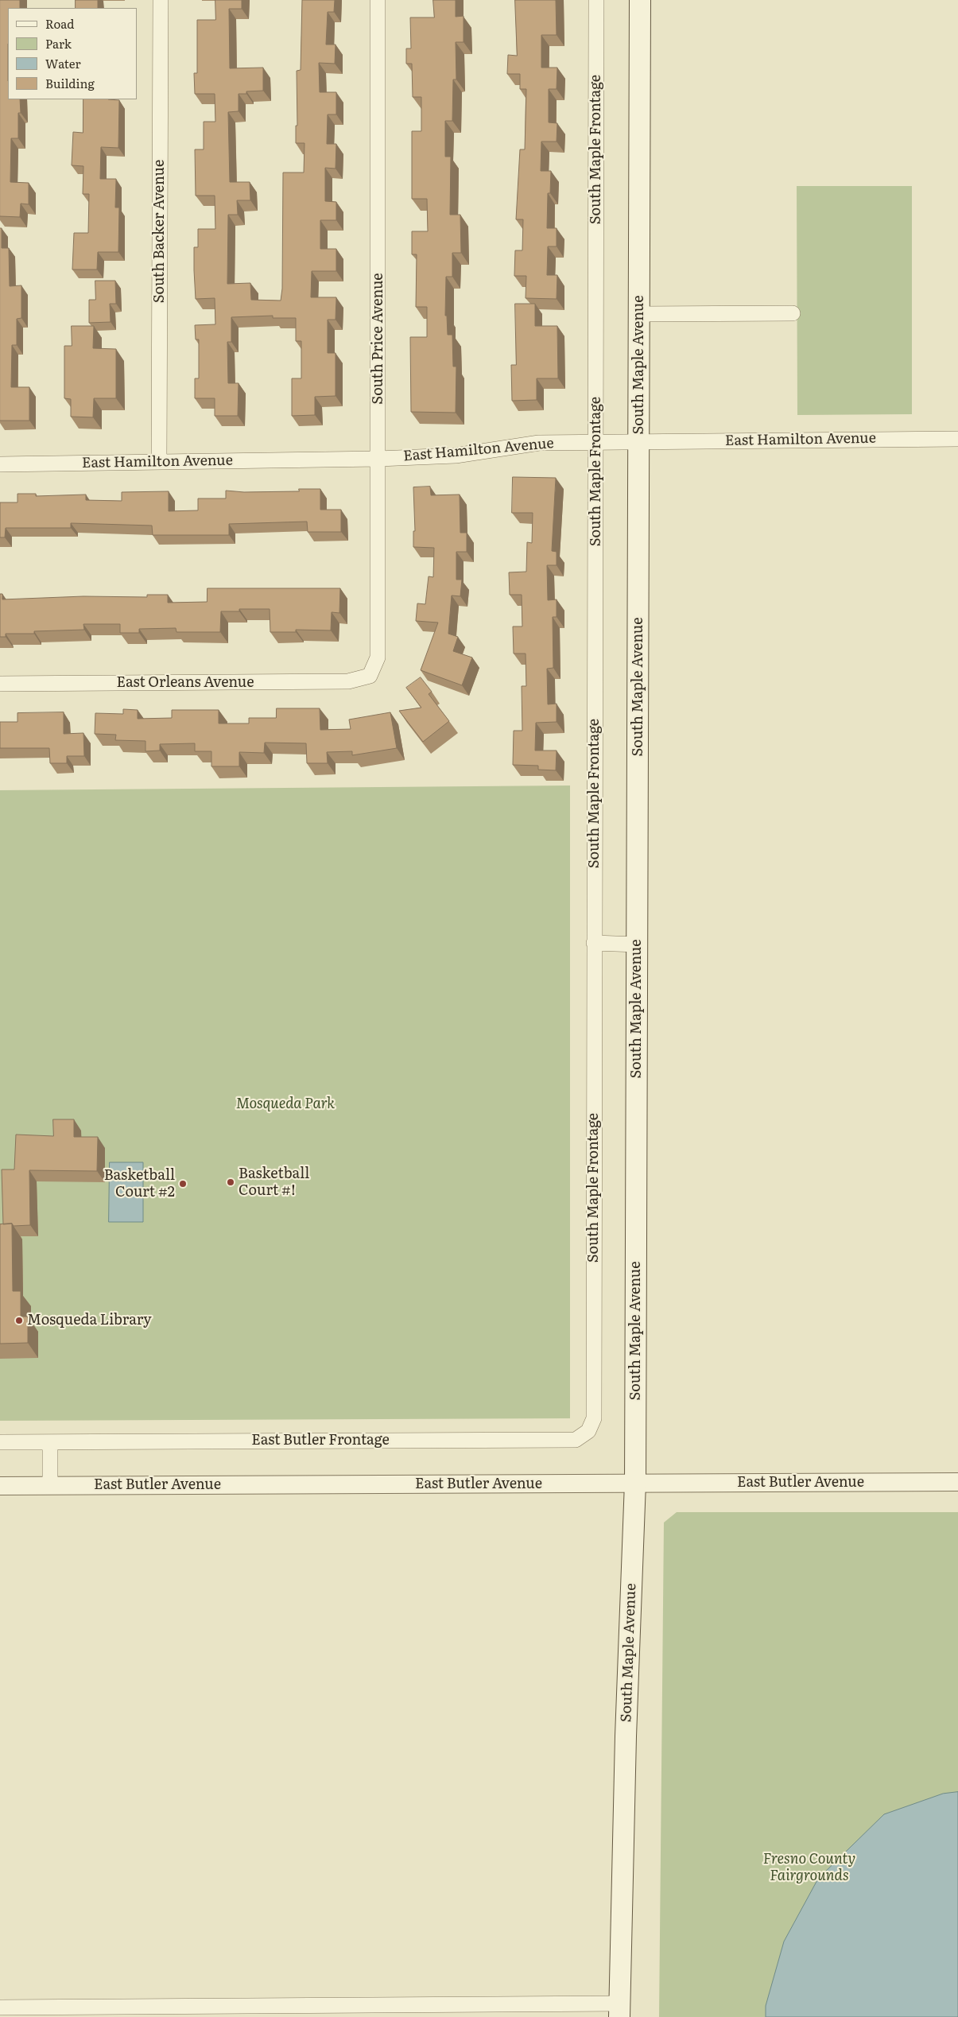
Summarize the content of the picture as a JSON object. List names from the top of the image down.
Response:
{
  "streets": {
    "main road": ["South Maple Avenue"],
    "street": [
      "South Maple Frontage",
      "South Backer Avenue",
      "South Price Avenue",
      "East Hamilton Avenue",
      "East Orleans Avenue",
      "East Butler Frontage",
      "East Butler Avenue"
    ]
  },
  "crossings": [
    ["South Maple Frontage", "East Hamilton Avenue"],
    ["South Maple Frontage", "East Butler Frontage"],
    ["South Backer Avenue", "East Hamilton Avenue"],
    ["South Price Avenue", "East Hamilton Avenue"],
    ["South Price Avenue", "East Orleans Avenue"],
    ["South Maple Avenue", "East Hamilton Avenue"],
    ["South Maple Avenue", "East Butler Avenue"]
  ],
  "parks": ["Mosqueda Park", "Fresno County Fairgrounds"],
  "places": ["Basketball Court #!", "Basketball Court #2", "Mosqueda Library"],
  "legend": [
    "Road",
    "Park",
    "Water",
    "Building"
  ]
}
